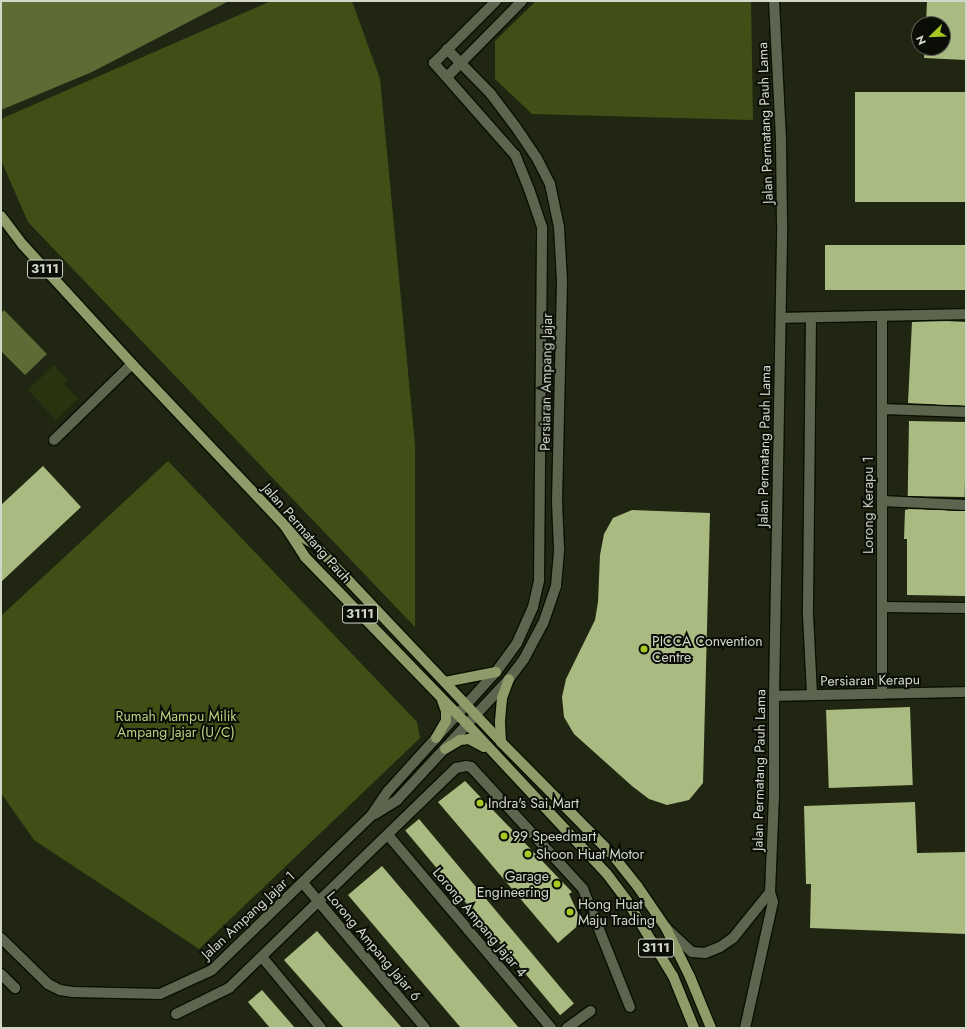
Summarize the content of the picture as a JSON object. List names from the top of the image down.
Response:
{
  "streets": {
    "main road": ["3111", "Jalan Permatang Pauh"],
    "street": [
      "Jalan Permatang Pauh Lama",
      "Persiaran Ampang Jajar",
      "Lorong Kerapu 1",
      "Persiaran Kerapu",
      "Jalan Ampang Jajar 1",
      "Lorong Ampang Jajar 4",
      "Lorong Ampang Jajar 6"
    ]
  },
  "crossings": [
    ["Jalan Permatang Pauh Lama", "Persiaran Kerapu"],
    ["Persiaran Ampang Jajar", "Jalan Permatang Pauh"],
    ["Persiaran Ampang Jajar", "Jalan Ampang Jajar 1"],
    ["Lorong Kerapu 1", "Persiaran Kerapu"],
    ["Jalan Permatang Pauh", "Jalan Ampang Jajar 1"],
    ["Jalan Ampang Jajar 1", "Lorong Ampang Jajar 6"]
  ],
  "parks": ["Rumah Mampu Milik Ampang Jajar (U/C)"],
  "places": [
    "PICCA Convention Centre",
    "Indra's Sai Mart",
    "99 Speedmart",
    "Shoon Huat Motor",
    "Garage Engineering",
    "Hong Huat Maju Trading"
  ],
  "north": "bottom left"
}
